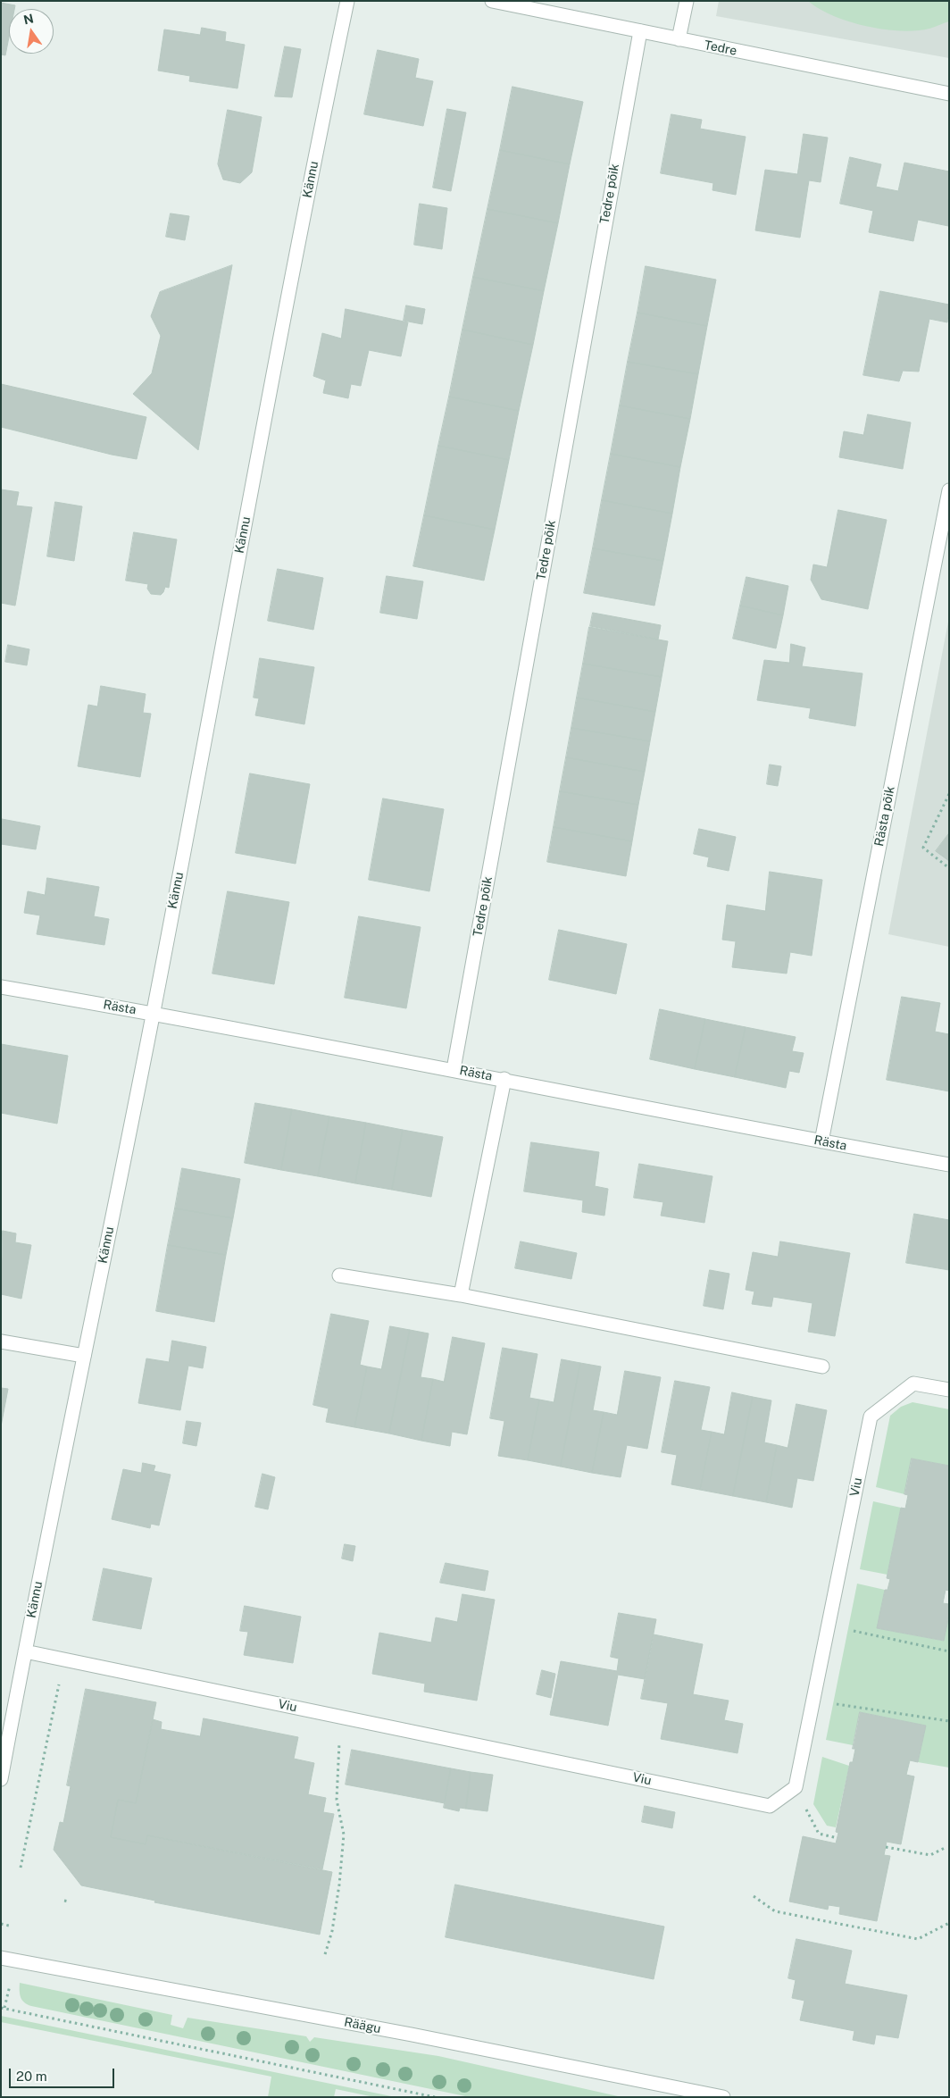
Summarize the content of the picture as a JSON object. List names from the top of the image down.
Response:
{
  "streets": {
    "street": [
      "Tedre",
      "Kännu",
      "Tedre põik",
      "Rästa põik",
      "Rästa",
      "Viu",
      "Räägu"
    ]
  },
  "crossings": [
    ["Tedre", "Tedre põik"],
    ["Kännu", "Rästa"],
    ["Kännu", "Viu"],
    ["Tedre põik", "Rästa"],
    ["Rästa põik", "Rästa"]
  ],
  "scale_bar": "20 m",
  "north": "top"
}
